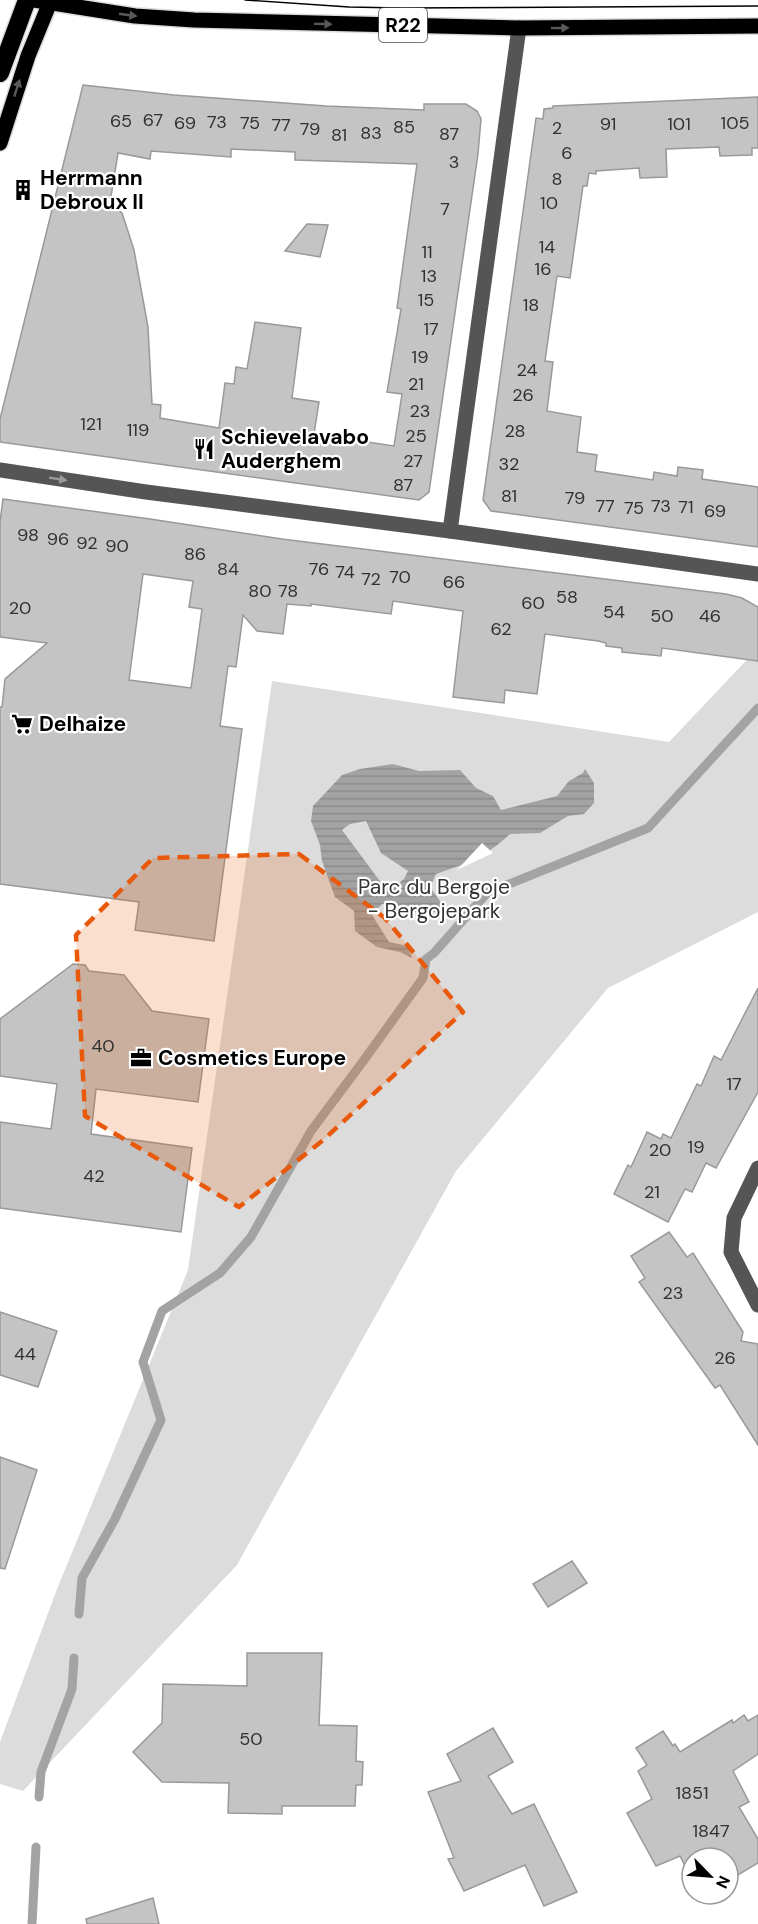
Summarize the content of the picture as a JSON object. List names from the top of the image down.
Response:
{
  "streets": {
    "main road": ["R22"]
  },
  "parks": ["Parc du Bergoje - Bergojepark"],
  "places": {
    "building": ["Herrmann Debroux II"],
    "restaurant": ["Schievelavabo Auderghem"],
    "supermarket": ["Delhaize"],
    "office": ["Cosmetics Europe"]
  },
  "house_numbers": [
    "67",
    "65",
    "73",
    "69",
    "75",
    "105",
    "91",
    "101",
    "77",
    "85",
    "2",
    "79",
    "83",
    "87",
    "81",
    "6",
    "3",
    "8",
    "10",
    "7",
    "14",
    "11",
    "16",
    "13",
    "15",
    "18",
    "17",
    "19",
    "24",
    "21",
    "26",
    "23",
    "121",
    "119",
    "28",
    "25",
    "27",
    "32",
    "87",
    "81",
    "79",
    "77",
    "73",
    "71",
    "75",
    "69",
    "98",
    "96",
    "92",
    "90",
    "86",
    "84",
    "76",
    "74",
    "70",
    "72",
    "66",
    "80",
    "78",
    "58",
    "60",
    "20",
    "54",
    "50",
    "46",
    "62",
    "40",
    "17",
    "19",
    "20",
    "42",
    "21",
    "23",
    "44",
    "26",
    "50",
    "1851",
    "1847"
  ],
  "north": "bottom right"
}
